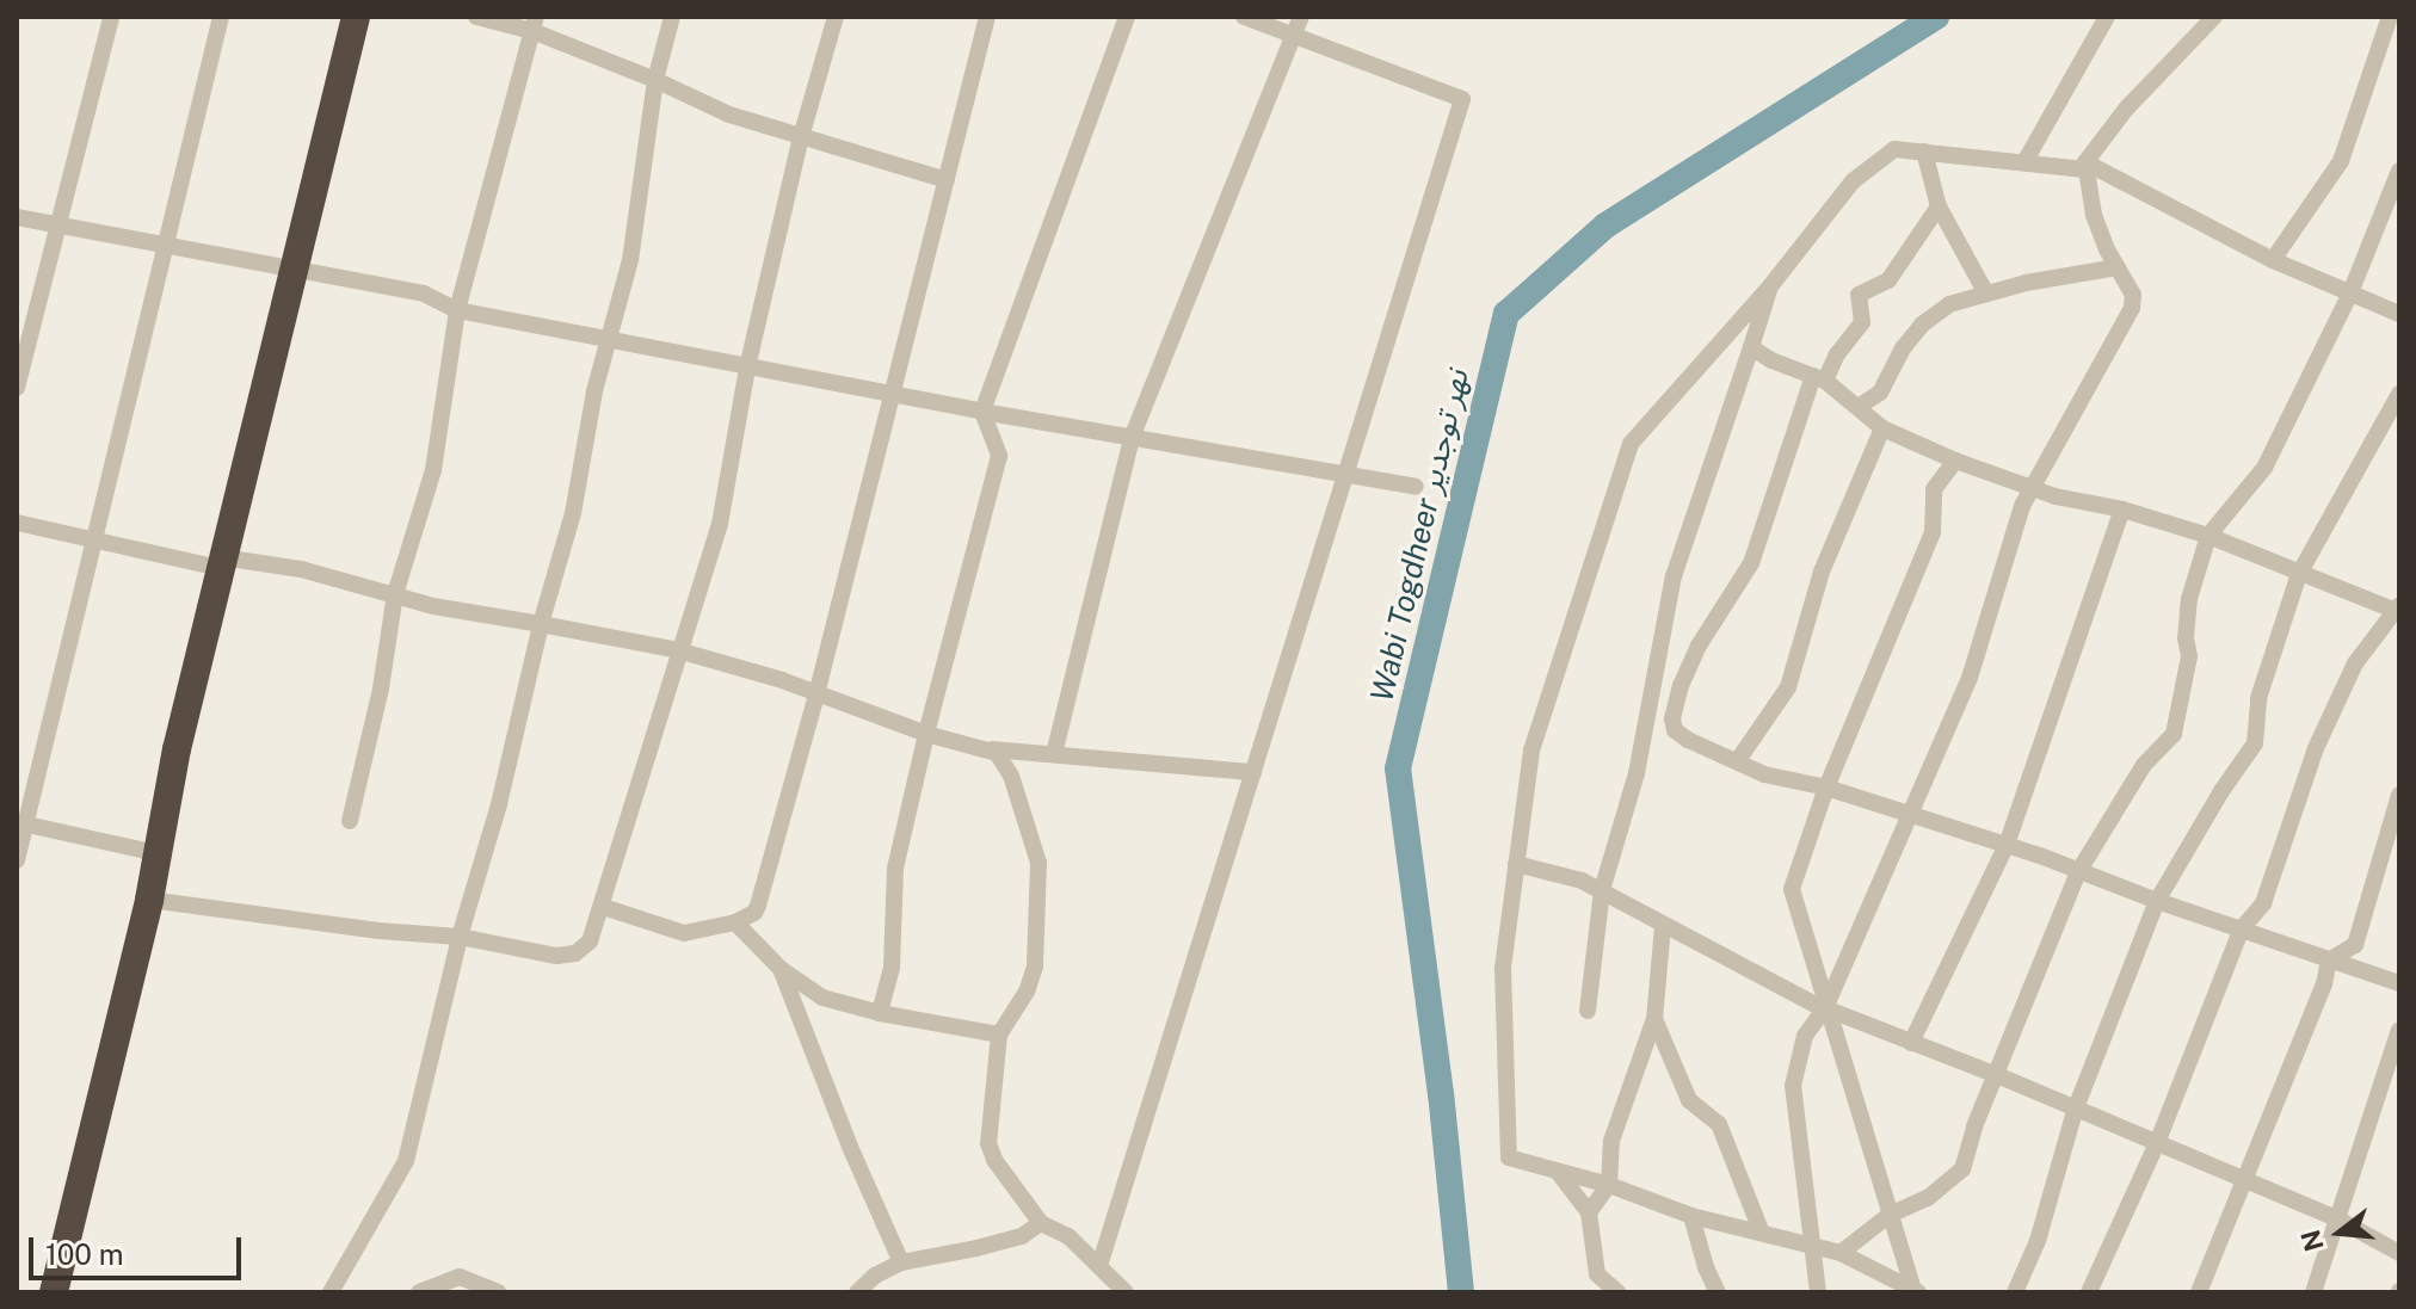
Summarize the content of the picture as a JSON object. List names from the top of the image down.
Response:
{
  "water": ["Wabi Togdheer نهر توجدير"],
  "scale_bar": "100 m",
  "north": "left"
}
